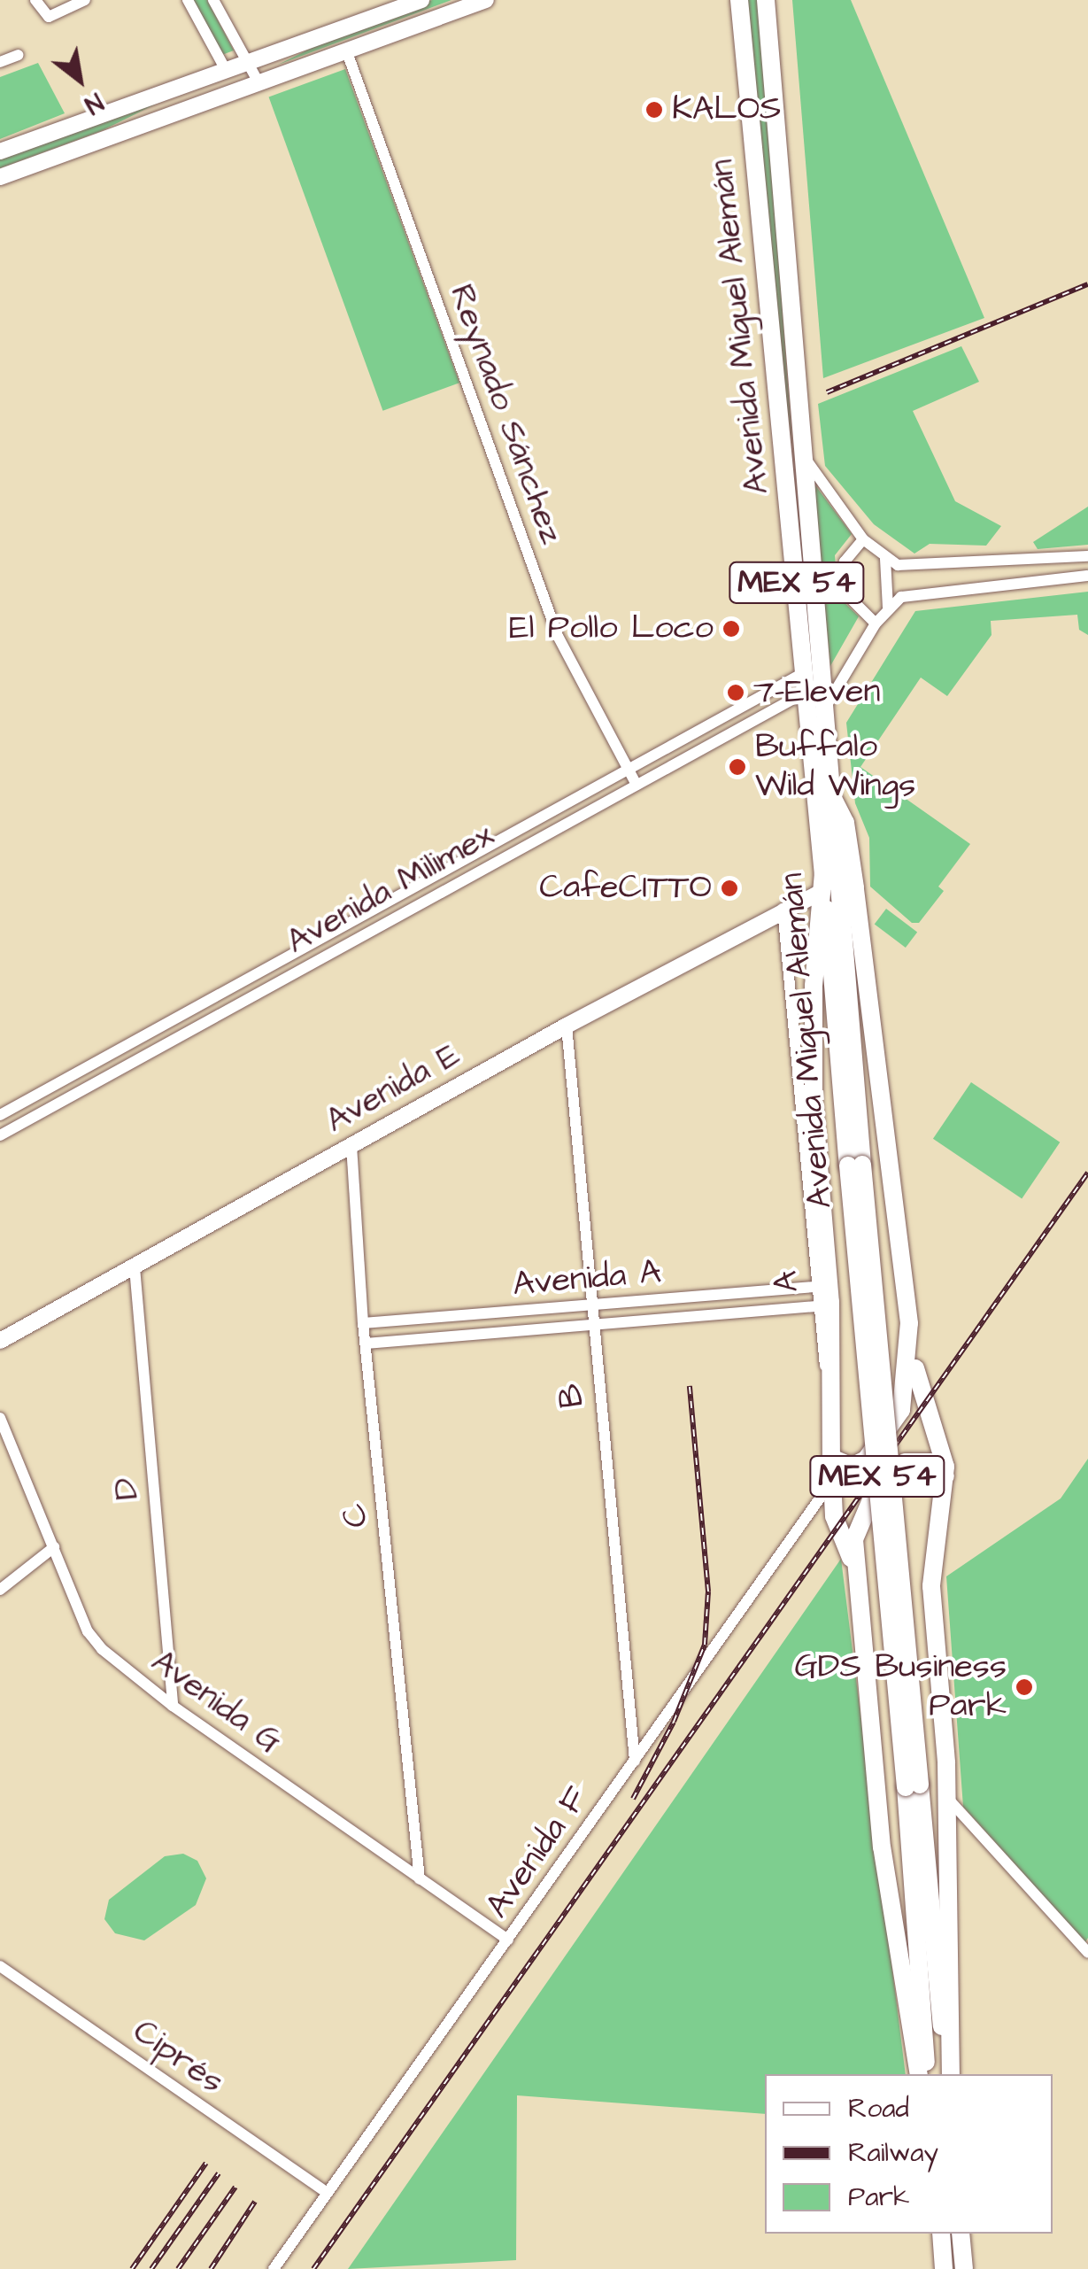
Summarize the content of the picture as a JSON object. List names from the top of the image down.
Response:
{
  "streets": {
    "highway": ["Avenida Miguel Alemán", "MEX 54"],
    "main road": ["Avenida E"],
    "street": [
      "Reynado Sánchez",
      "Avenida Milimex",
      "Avenida A",
      "A",
      "B",
      "D",
      "C",
      "Avenida G",
      "Avenida F",
      "Ciprés"
    ]
  },
  "crossings": [
    ["Avenida Miguel Alemán", "Avenida Milimex"],
    ["Reynado Sánchez", "Avenida Milimex"],
    ["Avenida E", "A"],
    ["Avenida E", "B"],
    ["Avenida E", "D"],
    ["Avenida E", "C"],
    ["Avenida A", "A"],
    ["Avenida A", "B"],
    ["Avenida A", "C"],
    ["B", "Avenida F"],
    ["D", "Avenida G"],
    ["C", "Avenida G"],
    ["Avenida G", "Avenida F"],
    ["Avenida F", "Ciprés"]
  ],
  "places": [
    "KALOS",
    "El Pollo Loco",
    "7-Eleven",
    "Buffalo Wild Wings",
    "CafeCITTO",
    "GDS Business Park"
  ],
  "legend": ["Road", "Railway", "Park"],
  "north": "bottom right"
}
